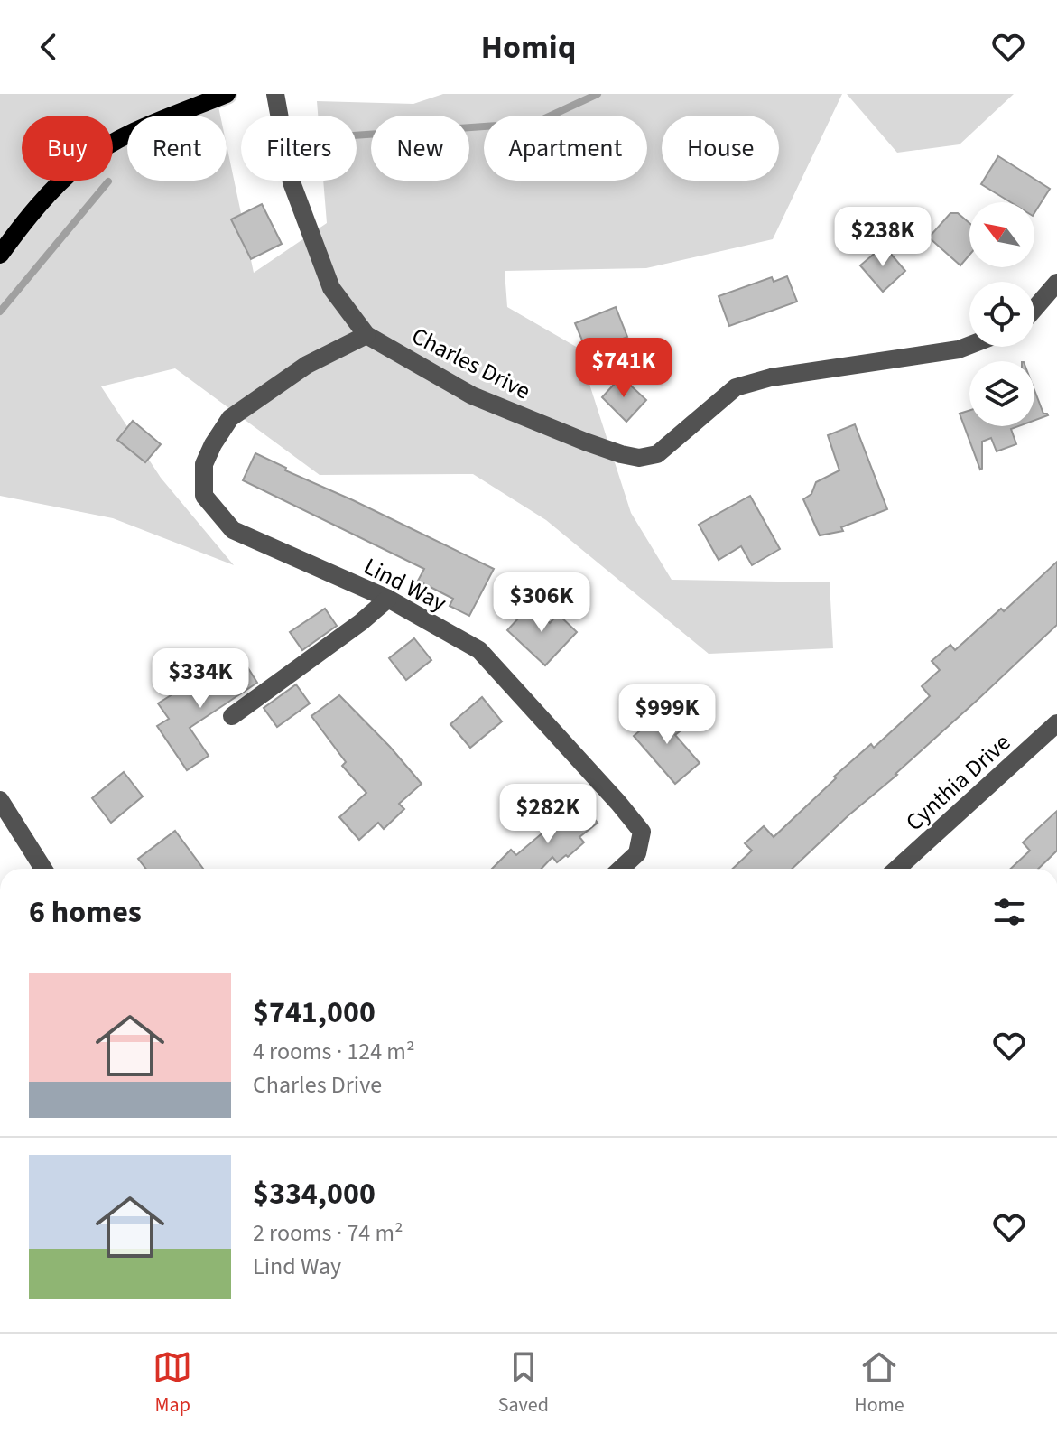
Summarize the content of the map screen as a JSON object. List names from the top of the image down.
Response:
{
  "streets": {
    "street": ["Charles Drive", "Lind Way", "Cynthia Drive"]
  },
  "crossings": [
    ["Charles Drive", "Lind Way"]
  ],
  "north": "top left",
  "page": {
    "header": "Homiq",
    "chip": [
      "Buy",
      "Rent",
      "Filters",
      "New",
      "Apartment",
      "House"
    ],
    "price": [
      "$238K",
      "$741K",
      "$306K",
      "$334K",
      "$999K",
      "$282K"
    ],
    "heading": "6 homes",
    "list": [
      {
        "name": "$741,000",
        "note": "4 rooms · 124 m² · Charles Drive"
      },
      {
        "name": "$334,000",
        "note": "2 rooms · 74 m² · Lind Way"
      }
    ],
    "tabs": ["Map", "Saved", "Home"]
  }
}
